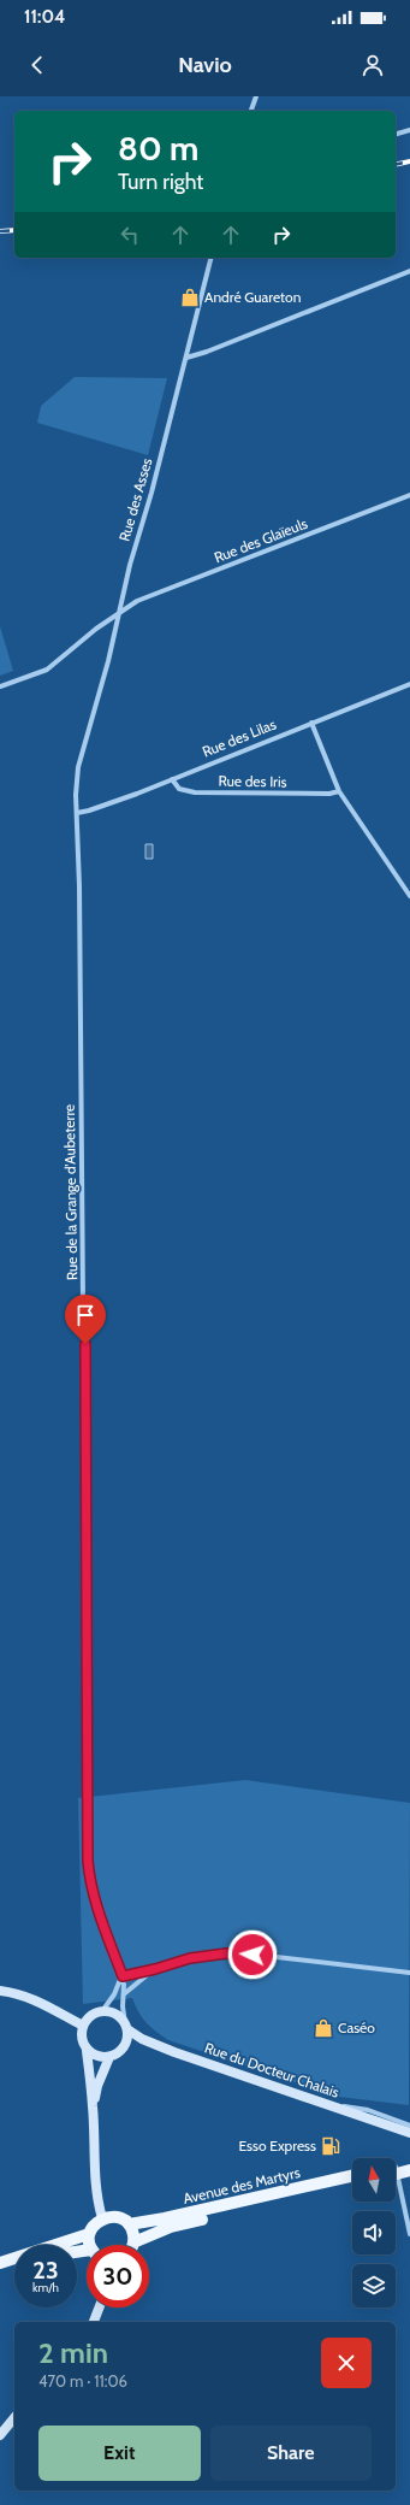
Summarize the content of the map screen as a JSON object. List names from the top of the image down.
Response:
{
  "streets": {
    "main road": ["Rue du Docteur Chalais", "Avenue des Martyrs"],
    "street": [
      "Rue des Asses",
      "Rue des Glaïeuls",
      "Rue des Lilas",
      "Rue des Iris",
      "Rue de la Grange d'Aubeterre"
    ]
  },
  "crossings": [
    ["Rue des Asses", "Rue des Glaïeuls"],
    ["Rue des Asses", "Rue de la Grange d'Aubeterre"],
    ["Rue des Glaïeuls", "Rue de la Grange d'Aubeterre"],
    ["Rue des Lilas", "Rue des Iris"],
    ["Rue des Lilas", "Rue de la Grange d'Aubeterre"],
    ["Rue de la Grange d'Aubeterre", "Rue du Docteur Chalais"]
  ],
  "places": {
    "shop": ["André Guareton", "Caséo"],
    "fuel station": ["Esso Express"]
  },
  "north": "top",
  "page": {
    "status": "11:04",
    "header": "Navio",
    "turn": ["80 m", "Turn right"],
    "speed": "23 km/h",
    "limit": "30",
    "heading": ["2 min", "470 m · 11:06"],
    "buttons": ["Exit", "Share"]
  }
}
